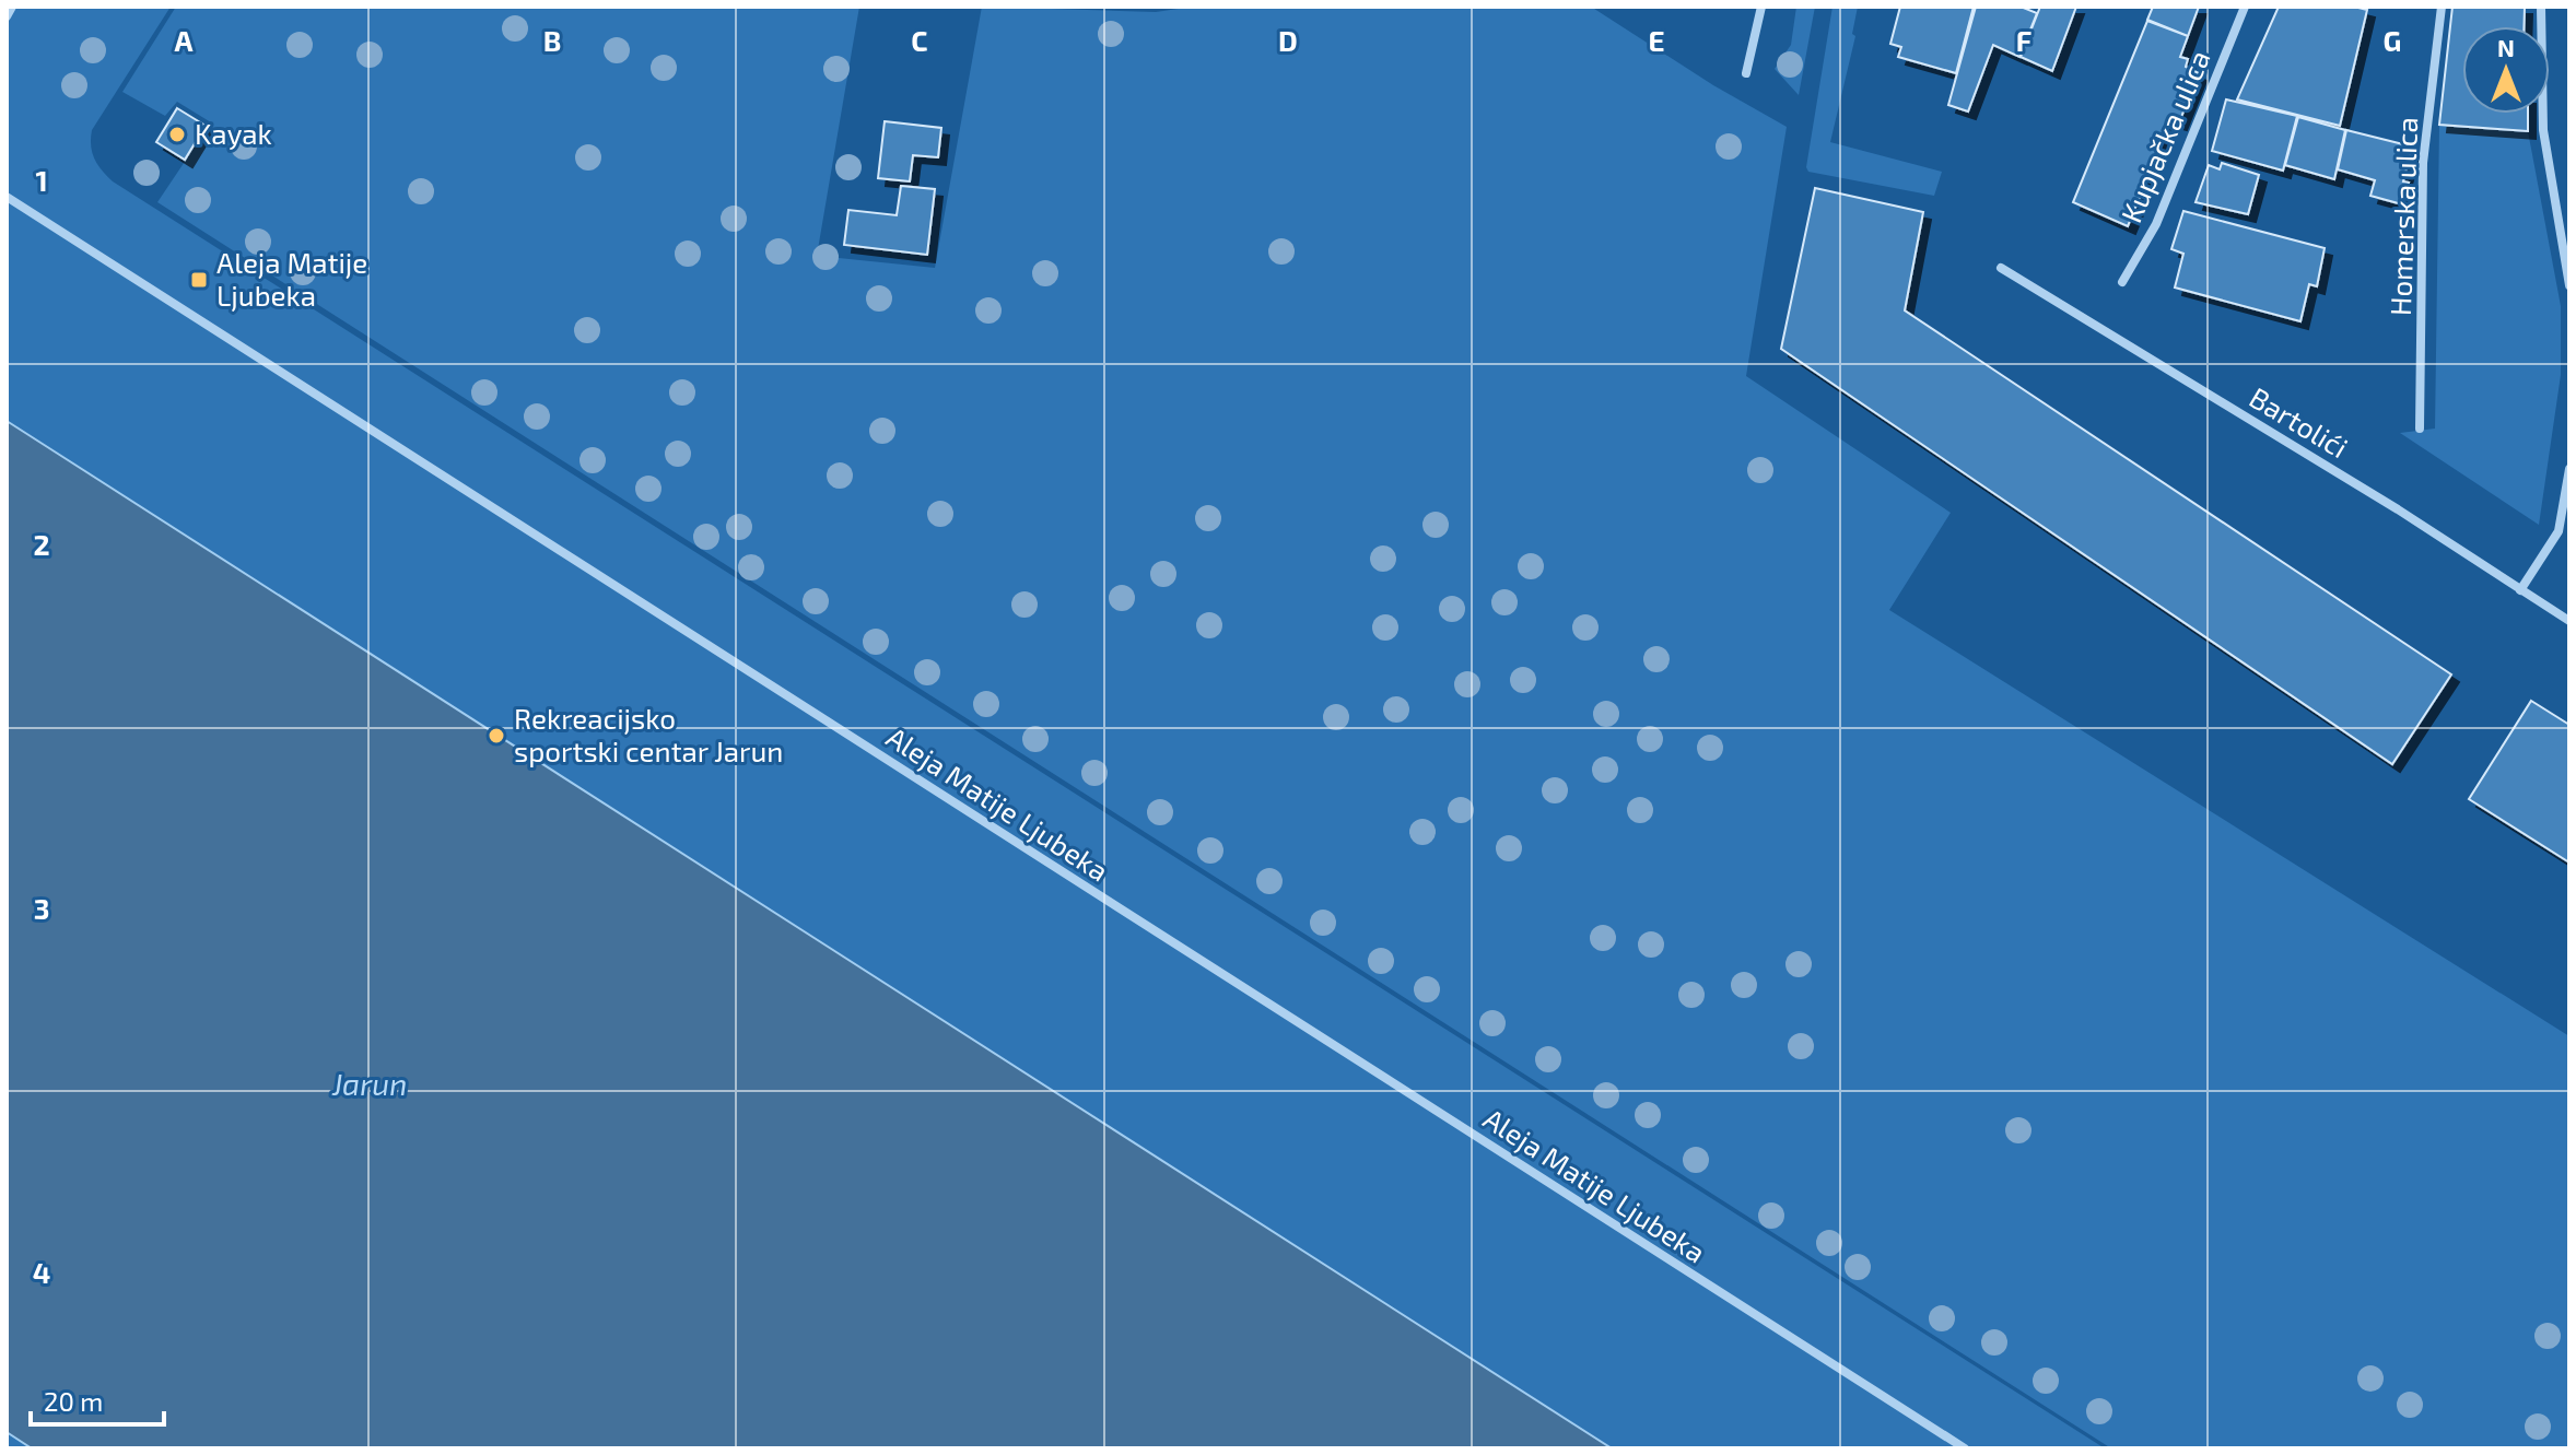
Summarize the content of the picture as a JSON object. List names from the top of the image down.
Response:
{
  "streets": {
    "street": [
      "Kupjačka ulica",
      "Homerska ulica",
      "Bartolići",
      "Aleja Matije Ljubeka"
    ]
  },
  "water": ["Jarun"],
  "places": {
    "other": ["Kayak", "Rekreacijsko sportski centar Jarun"],
    "transit": ["Aleja Matije Ljubeka"]
  },
  "scale_bar": "20 m",
  "north": "top",
  "grid": {
    "columns": [
      "A",
      "B",
      "C",
      "D",
      "E",
      "F",
      "G"
    ],
    "rows": [
      "1",
      "2",
      "3",
      "4"
    ]
  }
}
